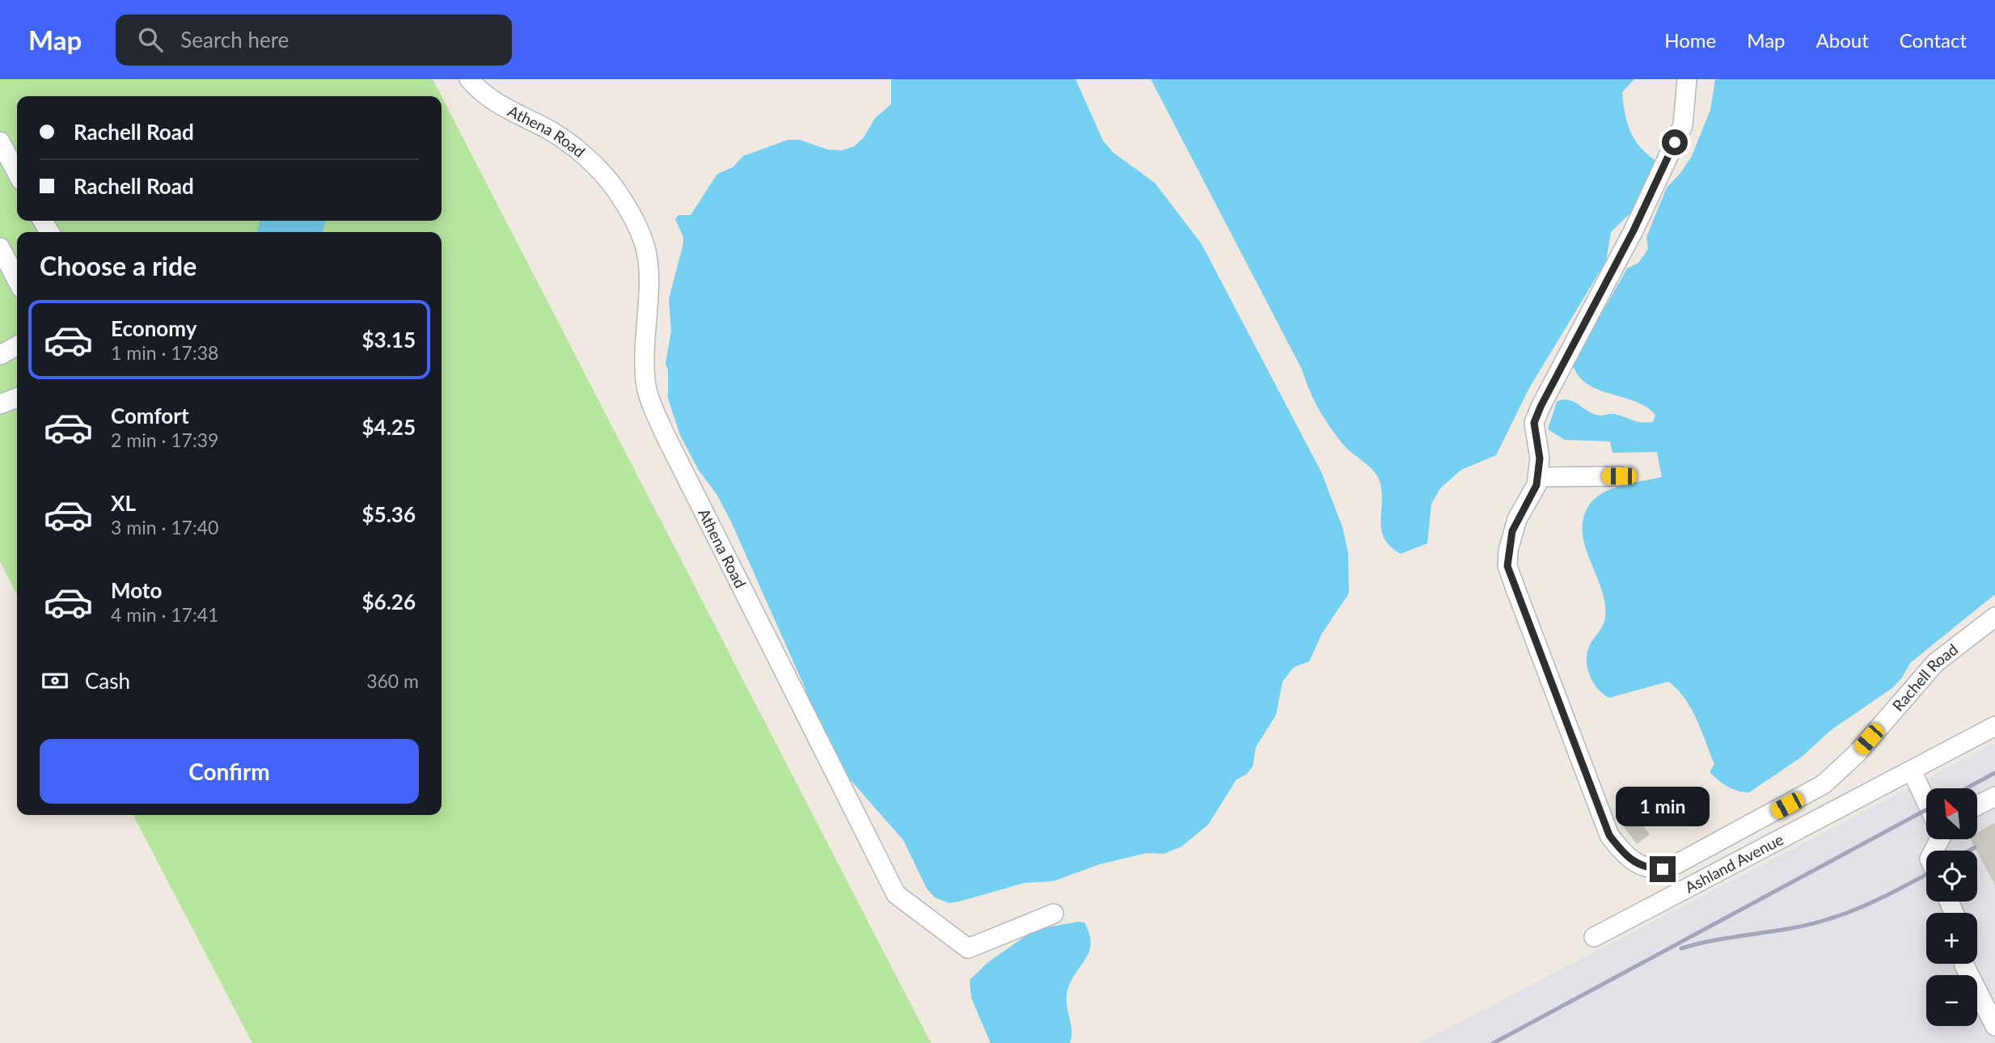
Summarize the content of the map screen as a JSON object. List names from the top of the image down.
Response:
{
  "streets": {
    "street": ["Athena Road", "Rachell Road", "Ashland Avenue"]
  },
  "north": "top left",
  "page": {
    "header": "Map",
    "search": "Search here",
    "nav": [
      "Home",
      "Map",
      "About",
      "Contact"
    ],
    "banner": ["Rachell Road", "Rachell Road"],
    "heading": "Choose a ride",
    "list": [
      {
        "name": "Economy",
        "note": "1 min · 17:38",
        "value": "$3.15"
      },
      {
        "name": "Comfort",
        "note": "2 min · 17:39",
        "value": "$4.25"
      },
      {
        "name": "XL",
        "note": "3 min · 17:40",
        "value": "$5.36"
      },
      {
        "name": "Moto",
        "note": "4 min · 17:41",
        "value": "$6.26"
      }
    ],
    "pay": ["Cash", "360 m"],
    "buttons": "Confirm",
    "bubble": "1 min",
    "map_buttons": ["+", "−"]
  }
}
